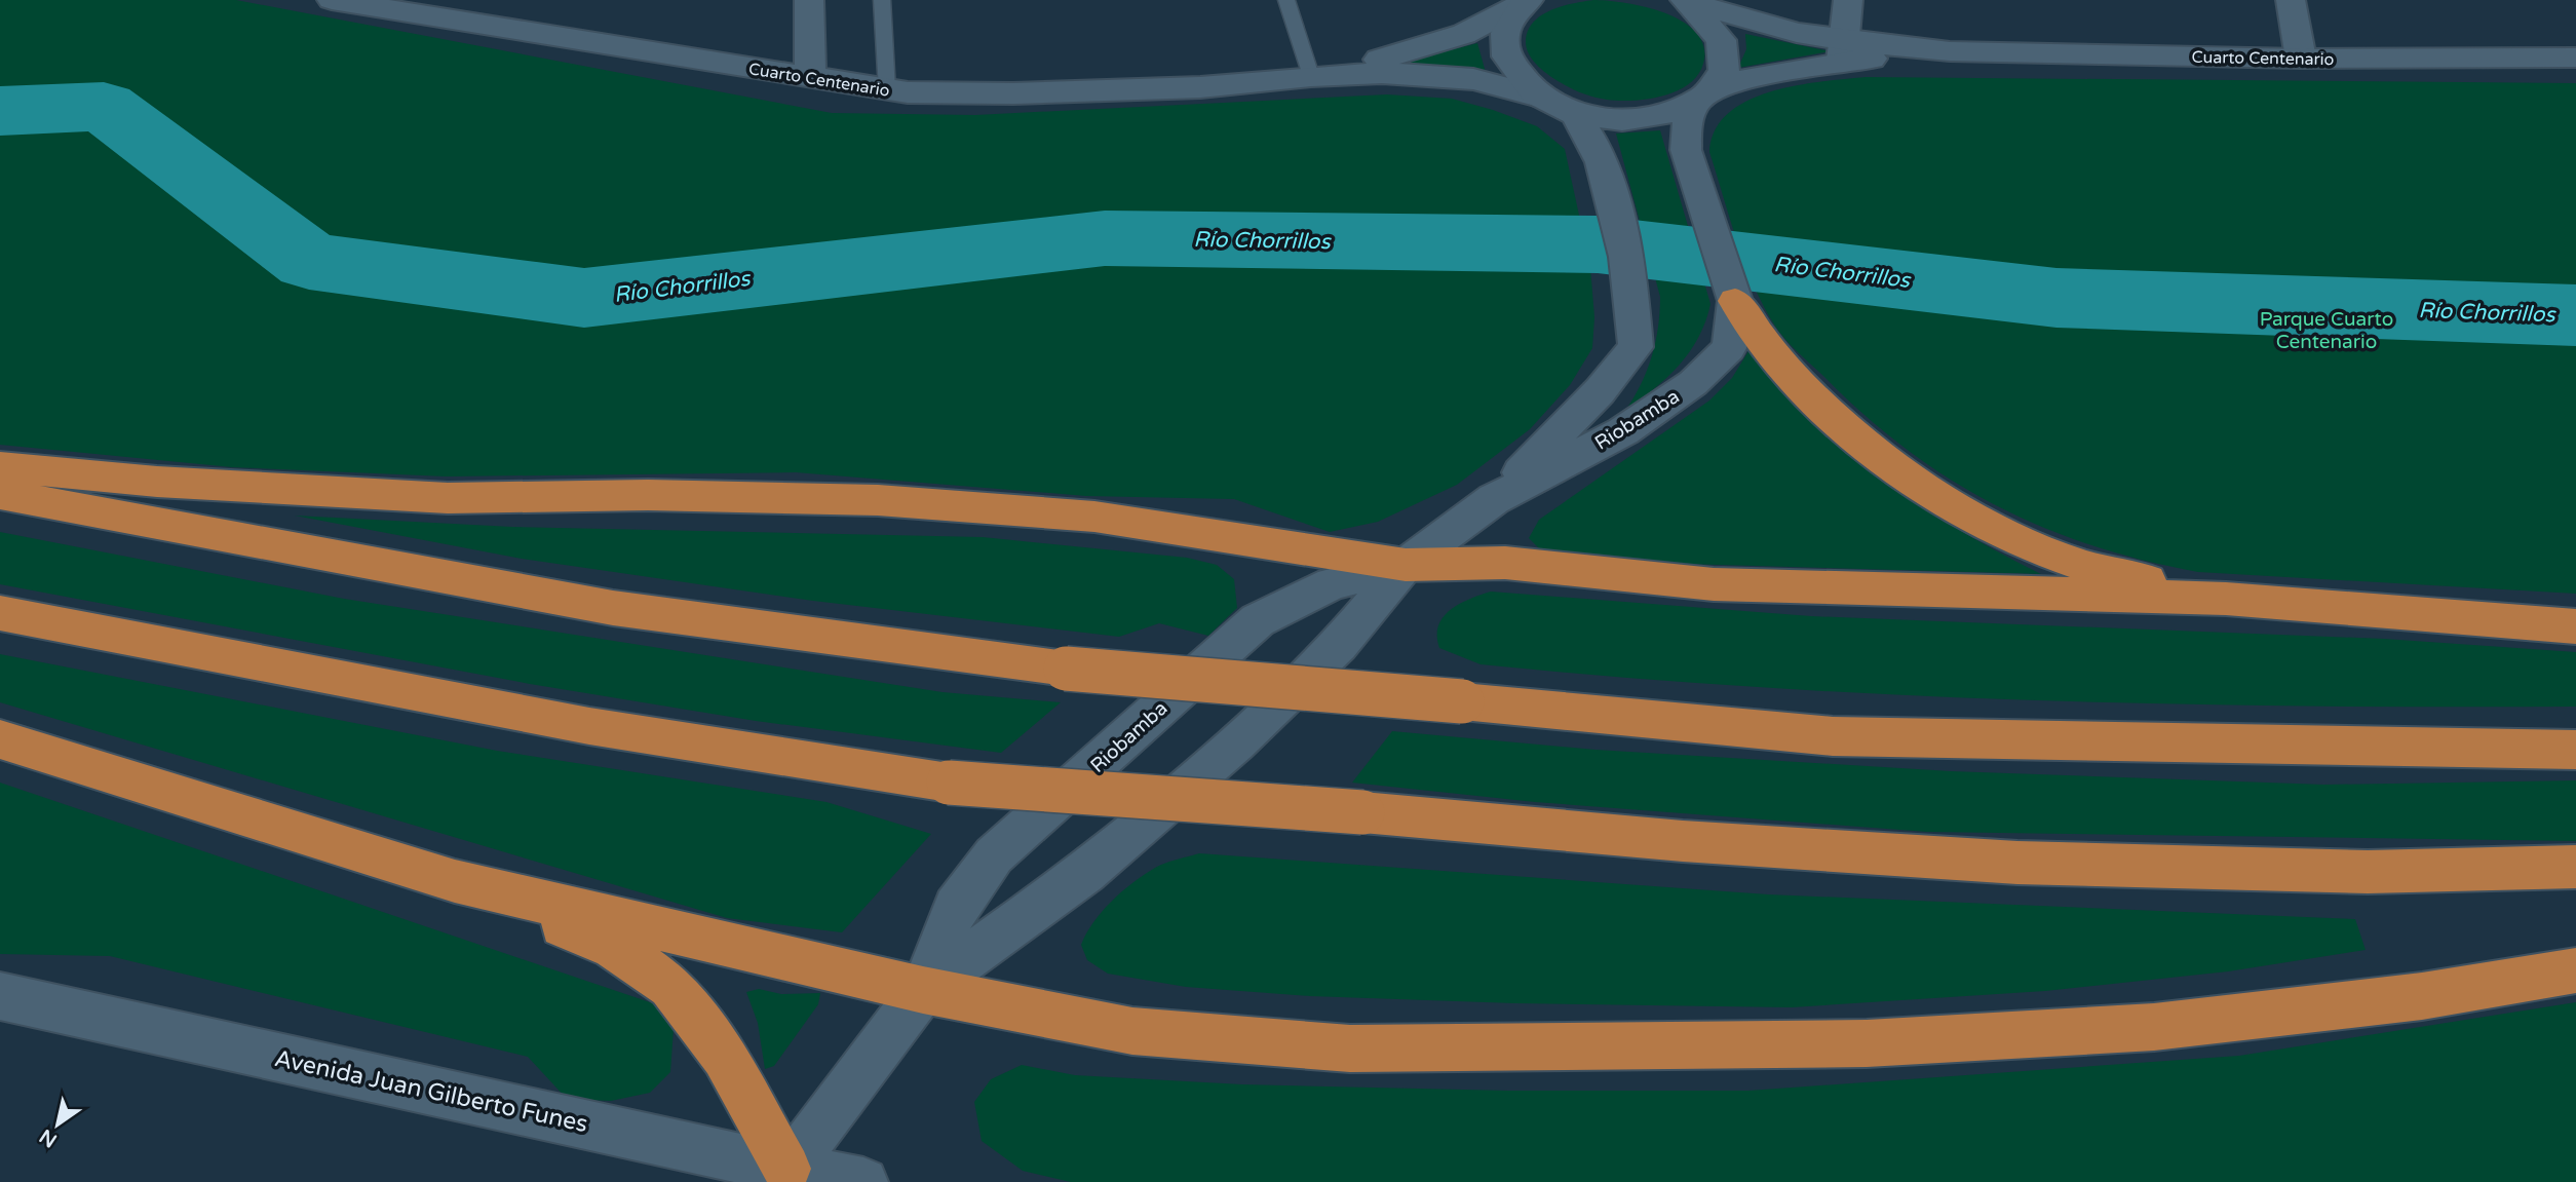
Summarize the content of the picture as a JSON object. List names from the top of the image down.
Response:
{
  "streets": {
    "main road": ["Cuarto Centenario", "Riobamba", "Avenida Juan Gilberto Funes"]
  },
  "crossings": [
    ["Cuarto Centenario", "Riobamba"],
    ["Riobamba", "Avenida Juan Gilberto Funes"]
  ],
  "water": ["Río Chorrillos"],
  "parks": ["Parque Cuarto Centenario"],
  "north": "bottom left"
}
